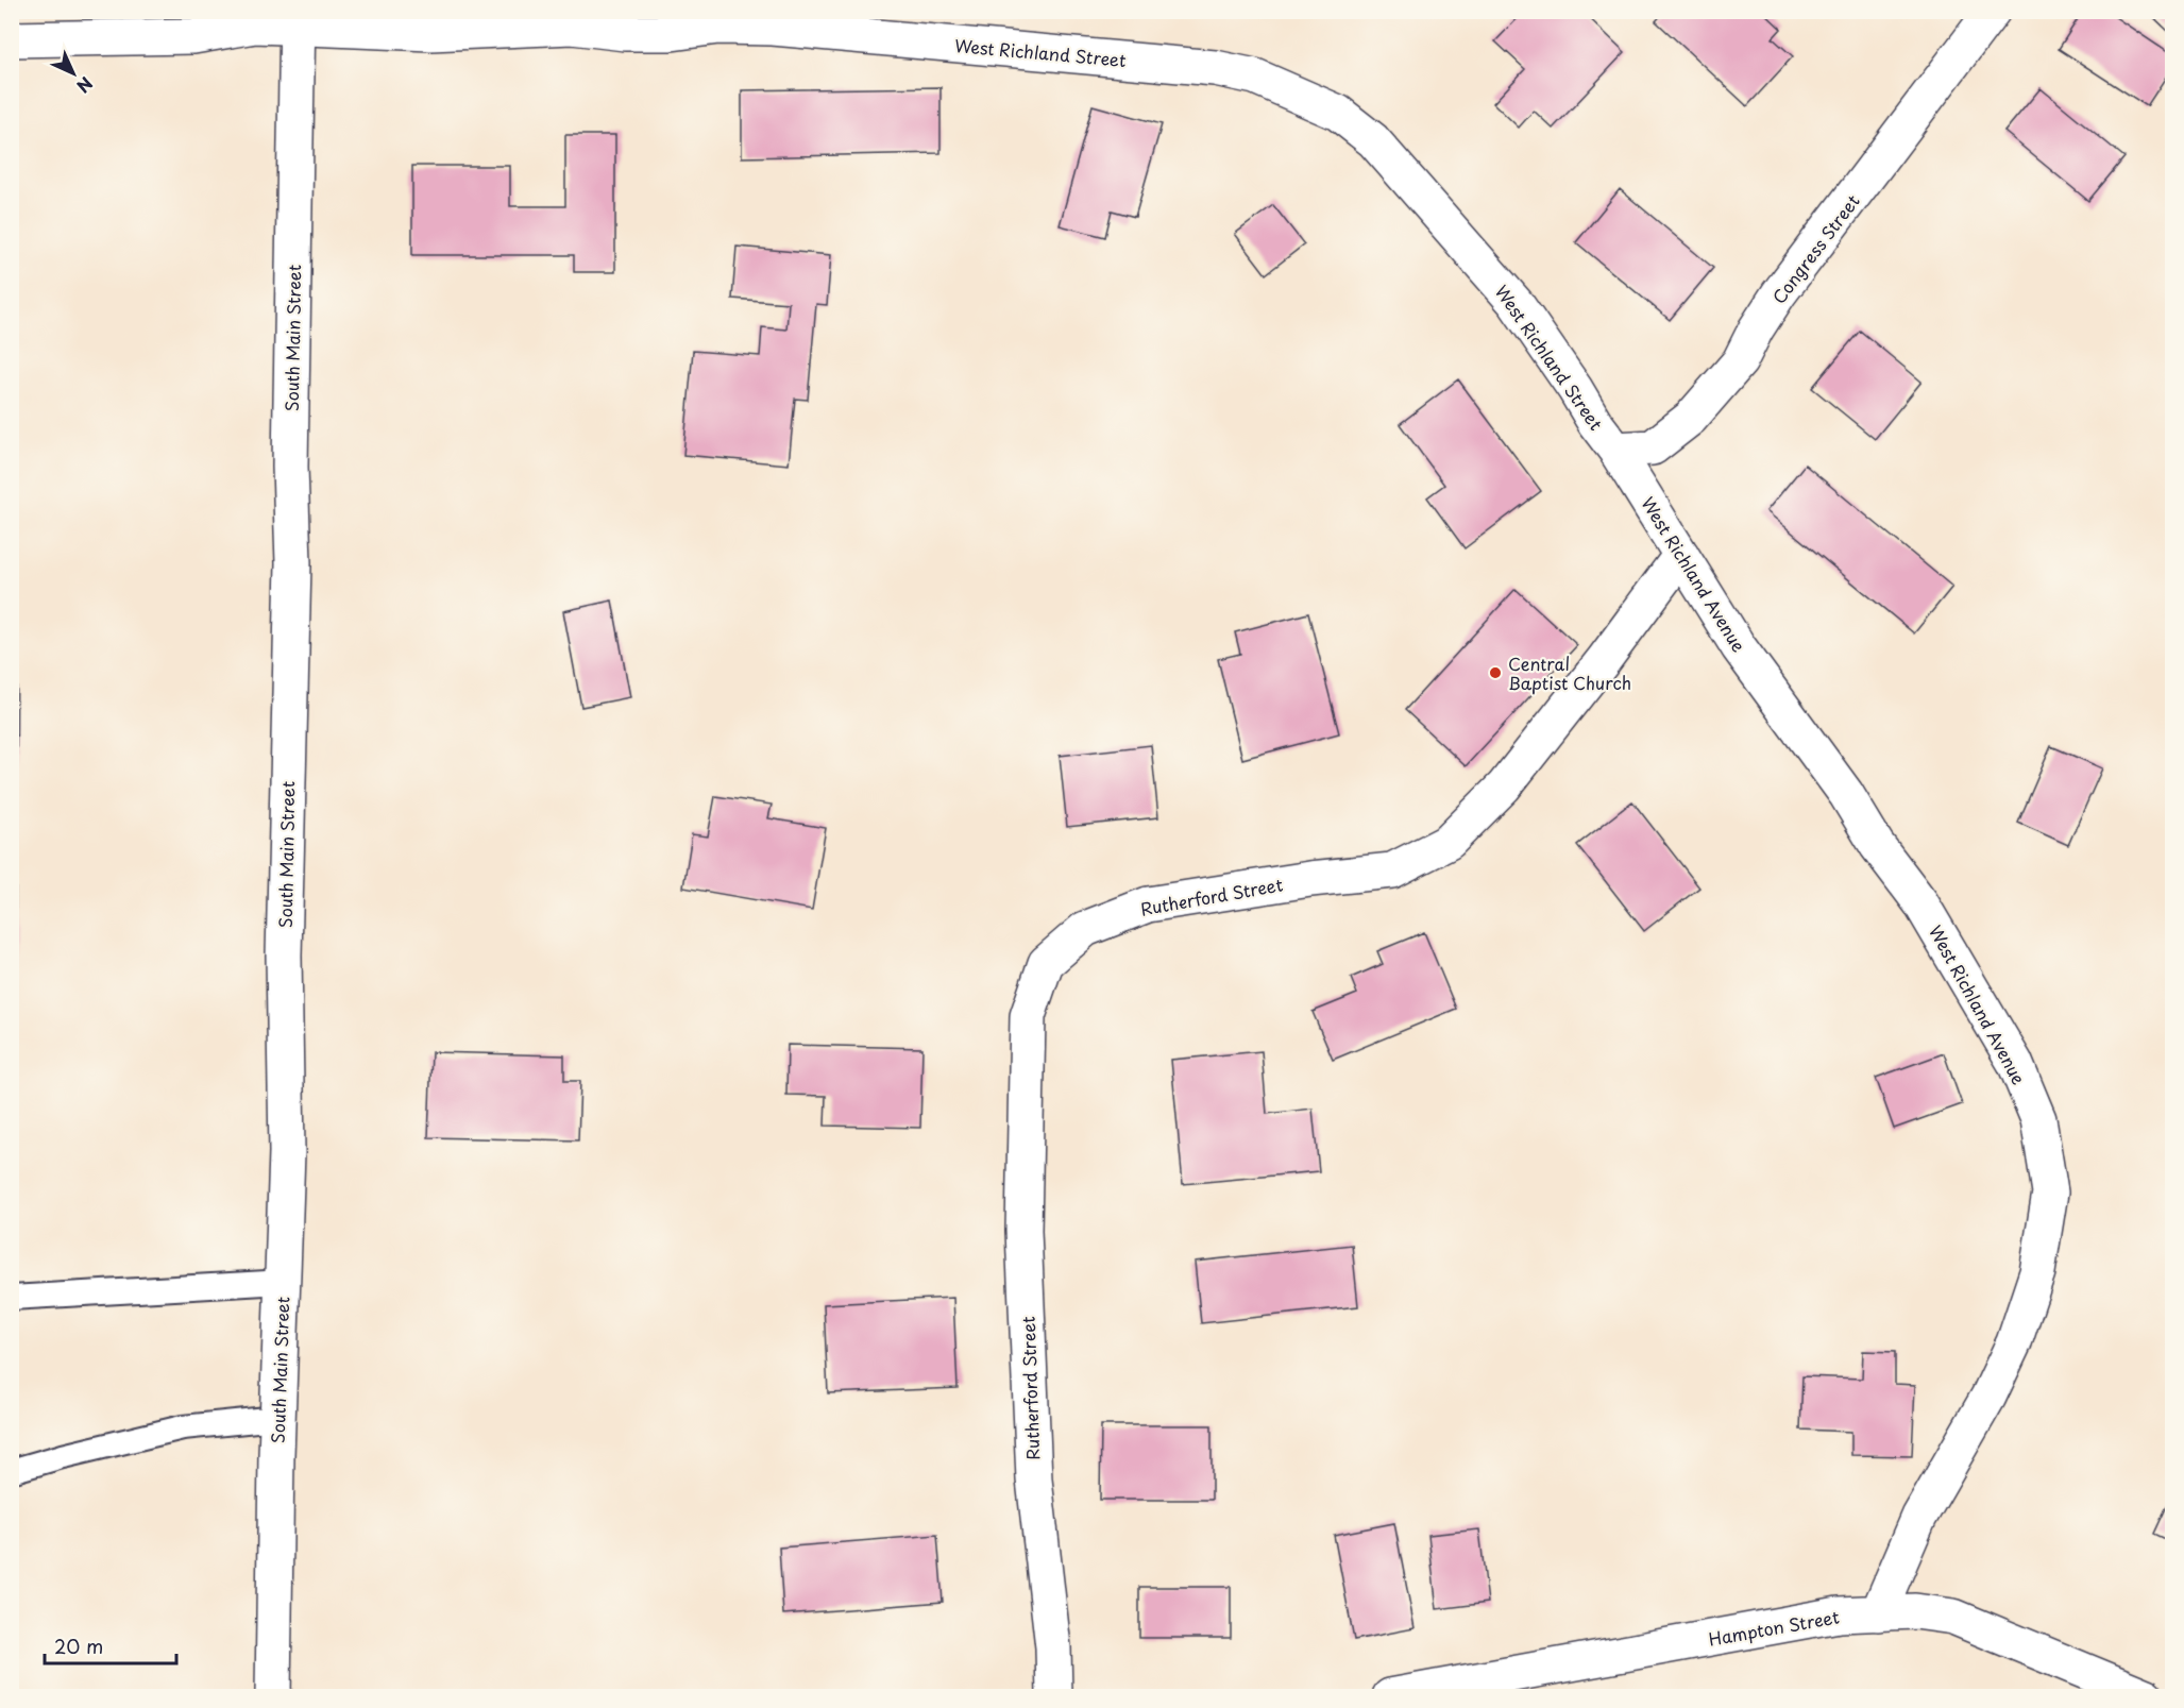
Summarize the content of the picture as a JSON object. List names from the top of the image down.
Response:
{
  "streets": {
    "street": [
      "West Richland Street",
      "Congress Street",
      "South Main Street",
      "West Richland Avenue",
      "Rutherford Street",
      "Hampton Street"
    ]
  },
  "crossings": [
    ["West Richland Street", "Congress Street"],
    ["West Richland Street", "South Main Street"],
    ["West Richland Street", "West Richland Avenue"],
    ["Congress Street", "West Richland Avenue"],
    ["West Richland Avenue", "Rutherford Street"],
    ["West Richland Avenue", "Hampton Street"]
  ],
  "places": ["Central Baptist Church"],
  "scale_bar": "20 m",
  "north": "bottom right"
}
